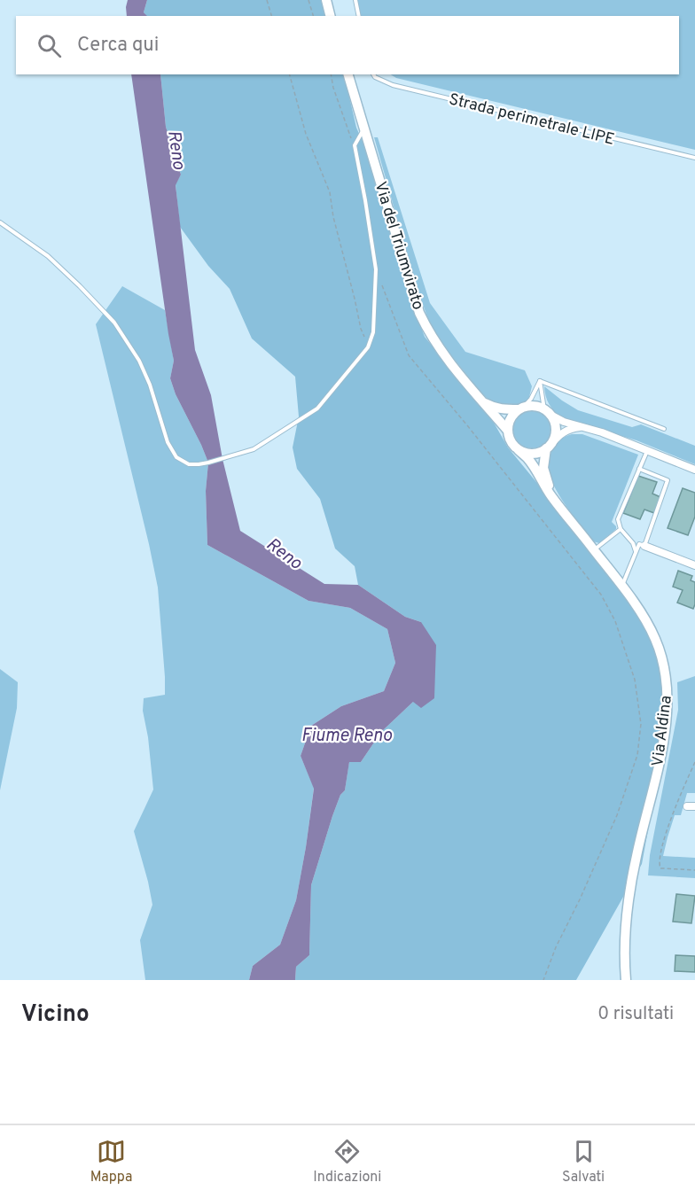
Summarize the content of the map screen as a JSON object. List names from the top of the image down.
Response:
{
  "streets": {
    "street": ["Via del Triumvirato", "Via Aldina"],
    "lane": ["Strada perimetrale LIPE"]
  },
  "crossings": [
    ["Via del Triumvirato", "Via Aldina"]
  ],
  "water": ["Reno", "Fiume Reno"],
  "page": {
    "search": "Cerca qui",
    "heading": ["Vicino", "0 risultati"],
    "nav": ["Mappa", "Indicazioni", "Salvati"]
  }
}
